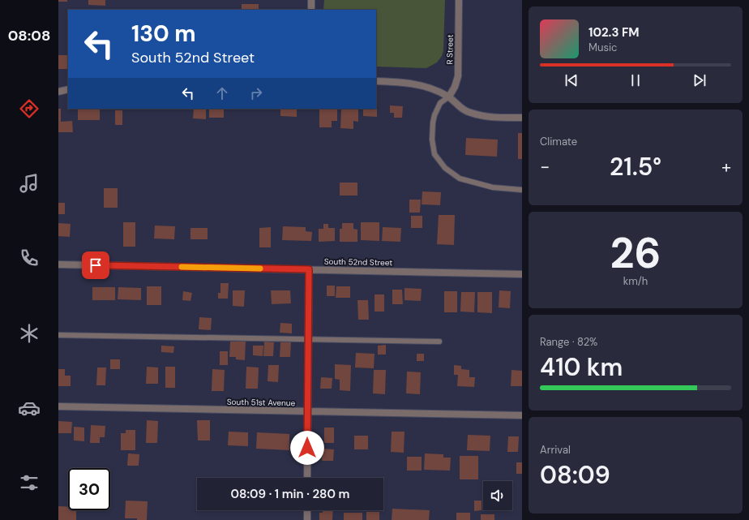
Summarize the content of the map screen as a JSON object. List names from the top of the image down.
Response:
{
  "streets": {
    "street": ["R Street", "South 52nd Street", "South 51st Avenue"]
  },
  "page": {
    "tabs": "08:08",
    "turn": ["130 m", "South 52nd Street"],
    "song": ["102.3 FM", "Music"],
    "tile": [
      "Climate",
      ["26", "km/h"],
      ["Range · 82%", "410 km"],
      ["Arrival", "08:09"]
    ],
    "heat": ["−", "21.5°", "+"],
    "limit": "30",
    "trip": "08:09 · 1 min · 280 m"
  }
}
